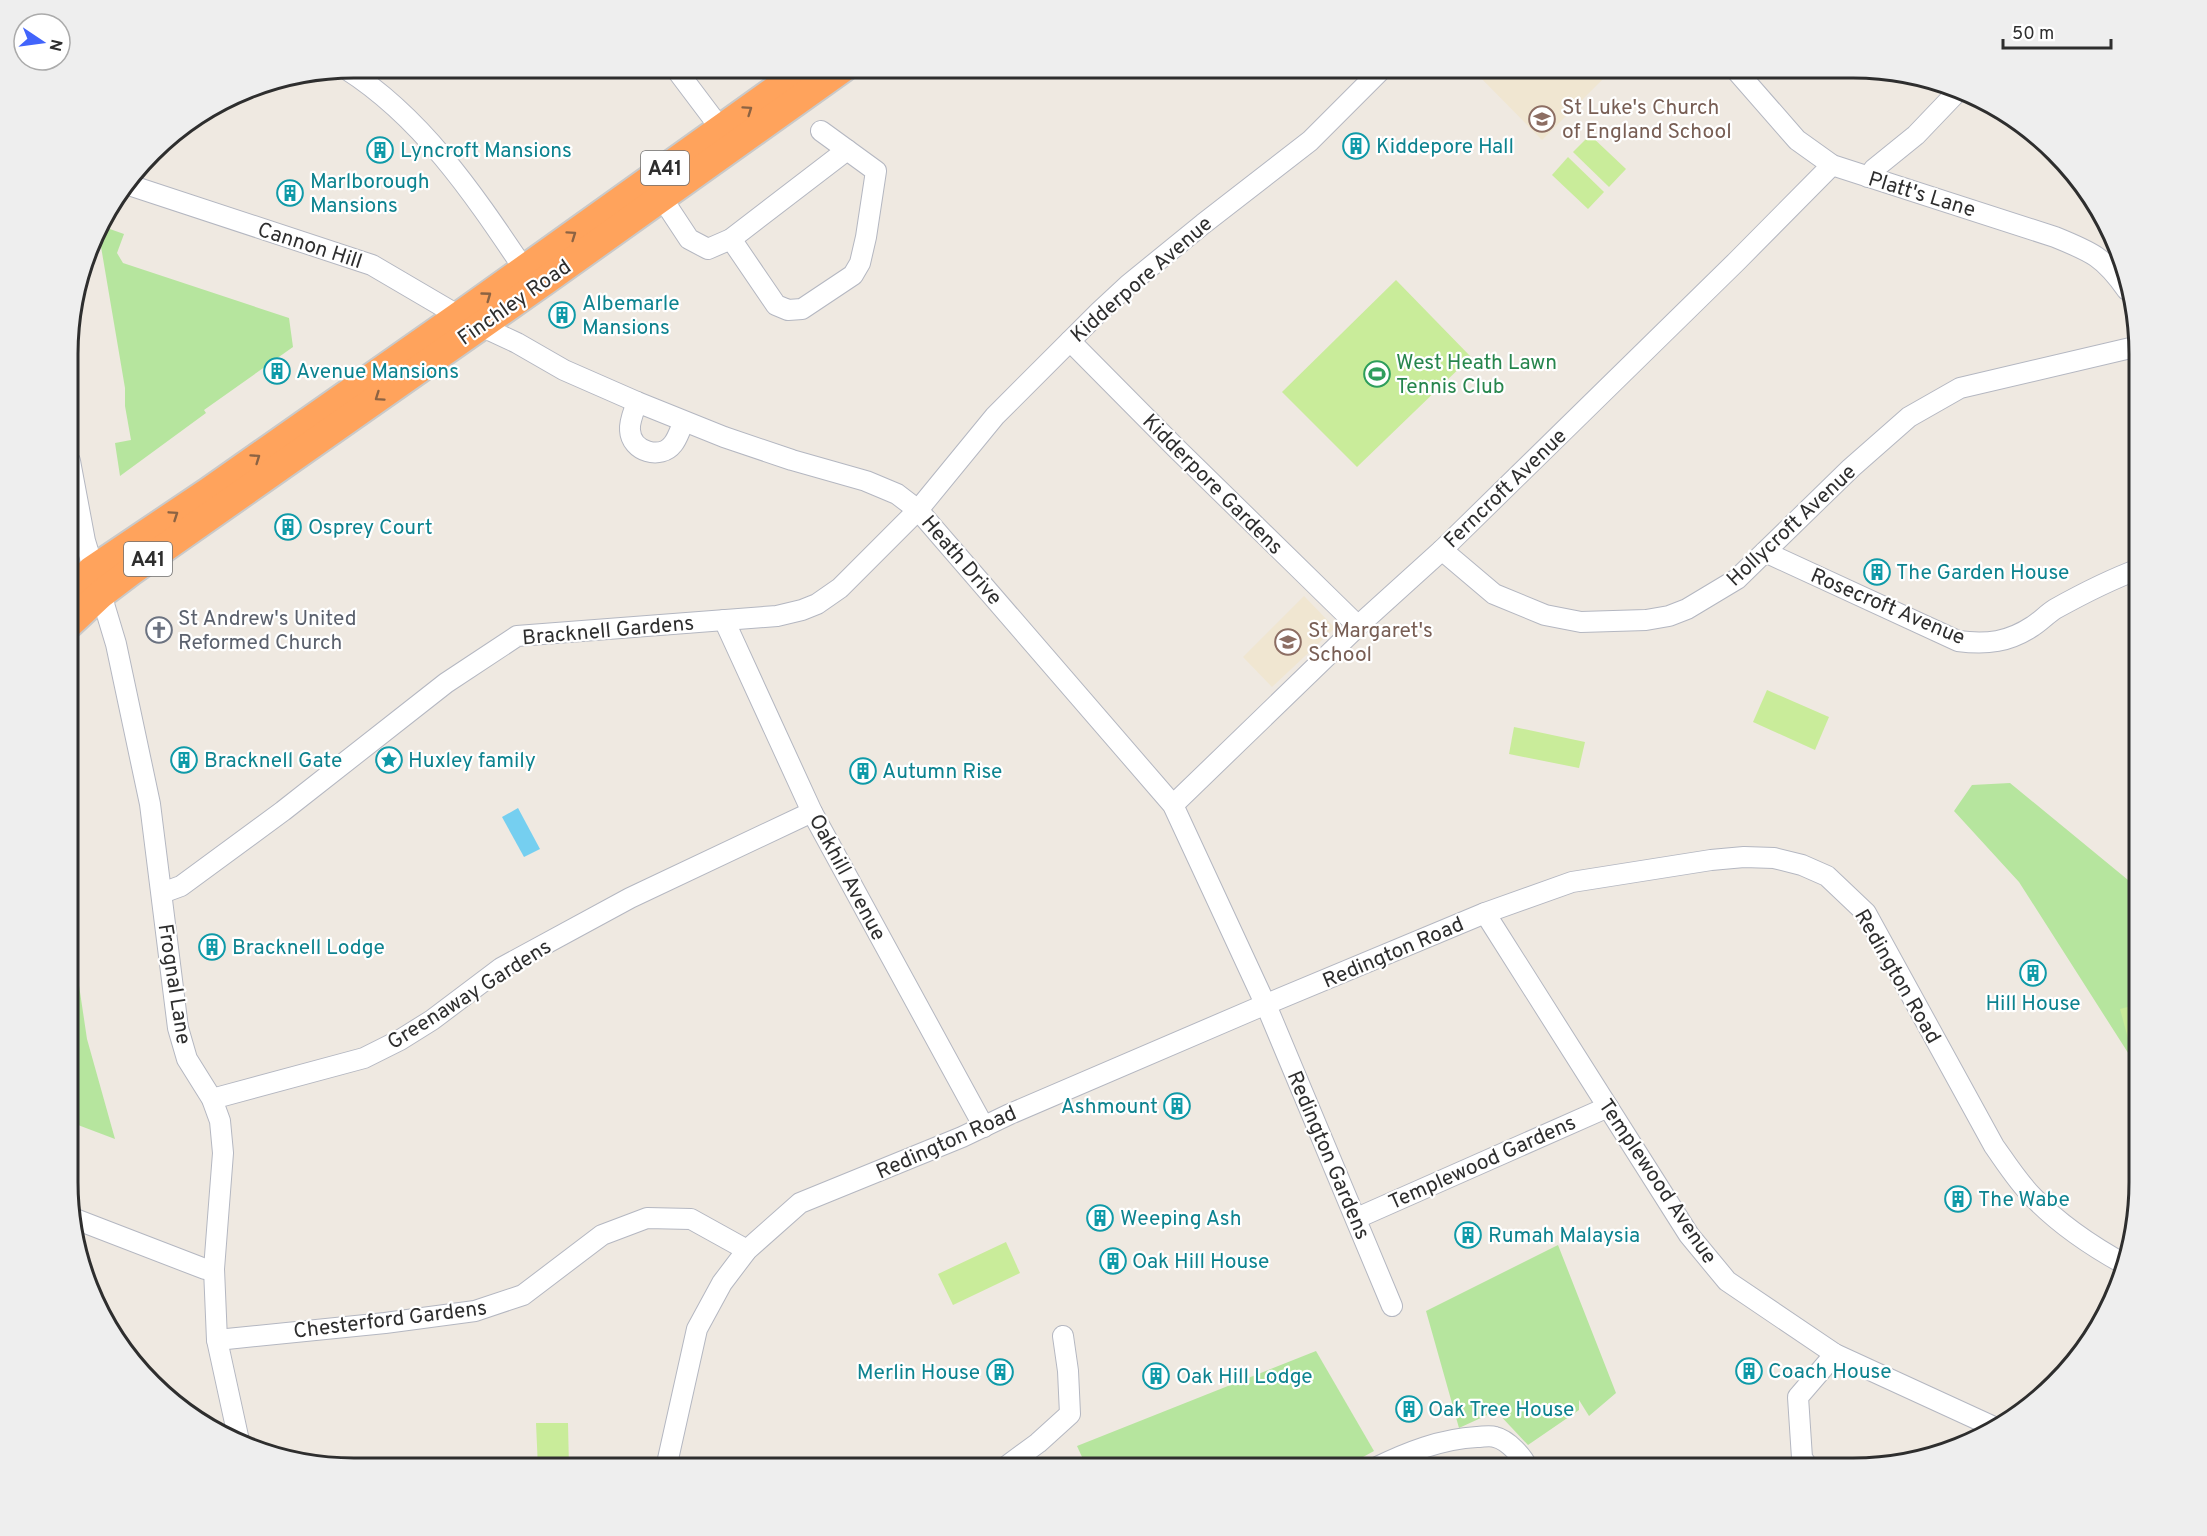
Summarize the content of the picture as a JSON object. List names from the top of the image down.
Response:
{
  "streets": {
    "highway": ["A41", "Finchley Road"],
    "street": [
      "Platt's Lane",
      "Cannon Hill",
      "Kidderpore Avenue",
      "Kidderpore Gardens",
      "Ferncroft Avenue",
      "Hollycroft Avenue",
      "Heath Drive",
      "Rosecroft Avenue",
      "Bracknell Gardens",
      "Oakhill Avenue",
      "Redington Road",
      "Frognal Lane",
      "Greenaway Gardens",
      "Redington Gardens",
      "Templewood Gardens",
      "Templewood Avenue",
      "Chesterford Gardens"
    ]
  },
  "crossings": [
    ["Platt's Lane", "Ferncroft Avenue"],
    ["Cannon Hill", "Finchley Road"],
    ["Cannon Hill", "Heath Drive"],
    ["Kidderpore Avenue", "Kidderpore Gardens"],
    ["Kidderpore Avenue", "Heath Drive"],
    ["Kidderpore Avenue", "Bracknell Gardens"],
    ["Finchley Road", "Heath Drive"],
    ["Finchley Road", "Frognal Lane"],
    ["Kidderpore Gardens", "Ferncroft Avenue"],
    ["Ferncroft Avenue", "Hollycroft Avenue"],
    ["Ferncroft Avenue", "Heath Drive"],
    ["Hollycroft Avenue", "Rosecroft Avenue"],
    ["Heath Drive", "Bracknell Gardens"],
    ["Heath Drive", "Redington Road"],
    ["Heath Drive", "Redington Gardens"],
    ["Bracknell Gardens", "Oakhill Avenue"],
    ["Bracknell Gardens", "Frognal Lane"],
    ["Oakhill Avenue", "Redington Road"],
    ["Oakhill Avenue", "Greenaway Gardens"],
    ["Redington Road", "Redington Gardens"],
    ["Redington Road", "Templewood Avenue"],
    ["Redington Road", "Chesterford Gardens"],
    ["Frognal Lane", "Greenaway Gardens"],
    ["Frognal Lane", "Chesterford Gardens"],
    ["Redington Gardens", "Templewood Gardens"],
    ["Templewood Gardens", "Templewood Avenue"]
  ],
  "places": {
    "school or university": ["St Luke's Church of England School", "St Margaret's School"],
    "building": [
      "Kiddepore Hall",
      "Lyncroft Mansions",
      "Marlborough Mansions",
      "Albemarle Mansions",
      "Avenue Mansions",
      "Osprey Court",
      "The Garden House",
      "Bracknell Gate",
      "Autumn Rise",
      "Bracknell Lodge",
      "Hill House",
      "Ashmount",
      "The Wabe",
      "Weeping Ash",
      "Rumah Malaysia",
      "Oak Hill House",
      "Coach House",
      "Merlin House",
      "Oak Hill Lodge",
      "Oak Tree House"
    ],
    "sports": ["West Heath Lawn Tennis Club"],
    "church": ["St Andrew's United Reformed Church"],
    "place": ["Huxley family"]
  },
  "scale_bar": "50 m",
  "north": "right"
}
